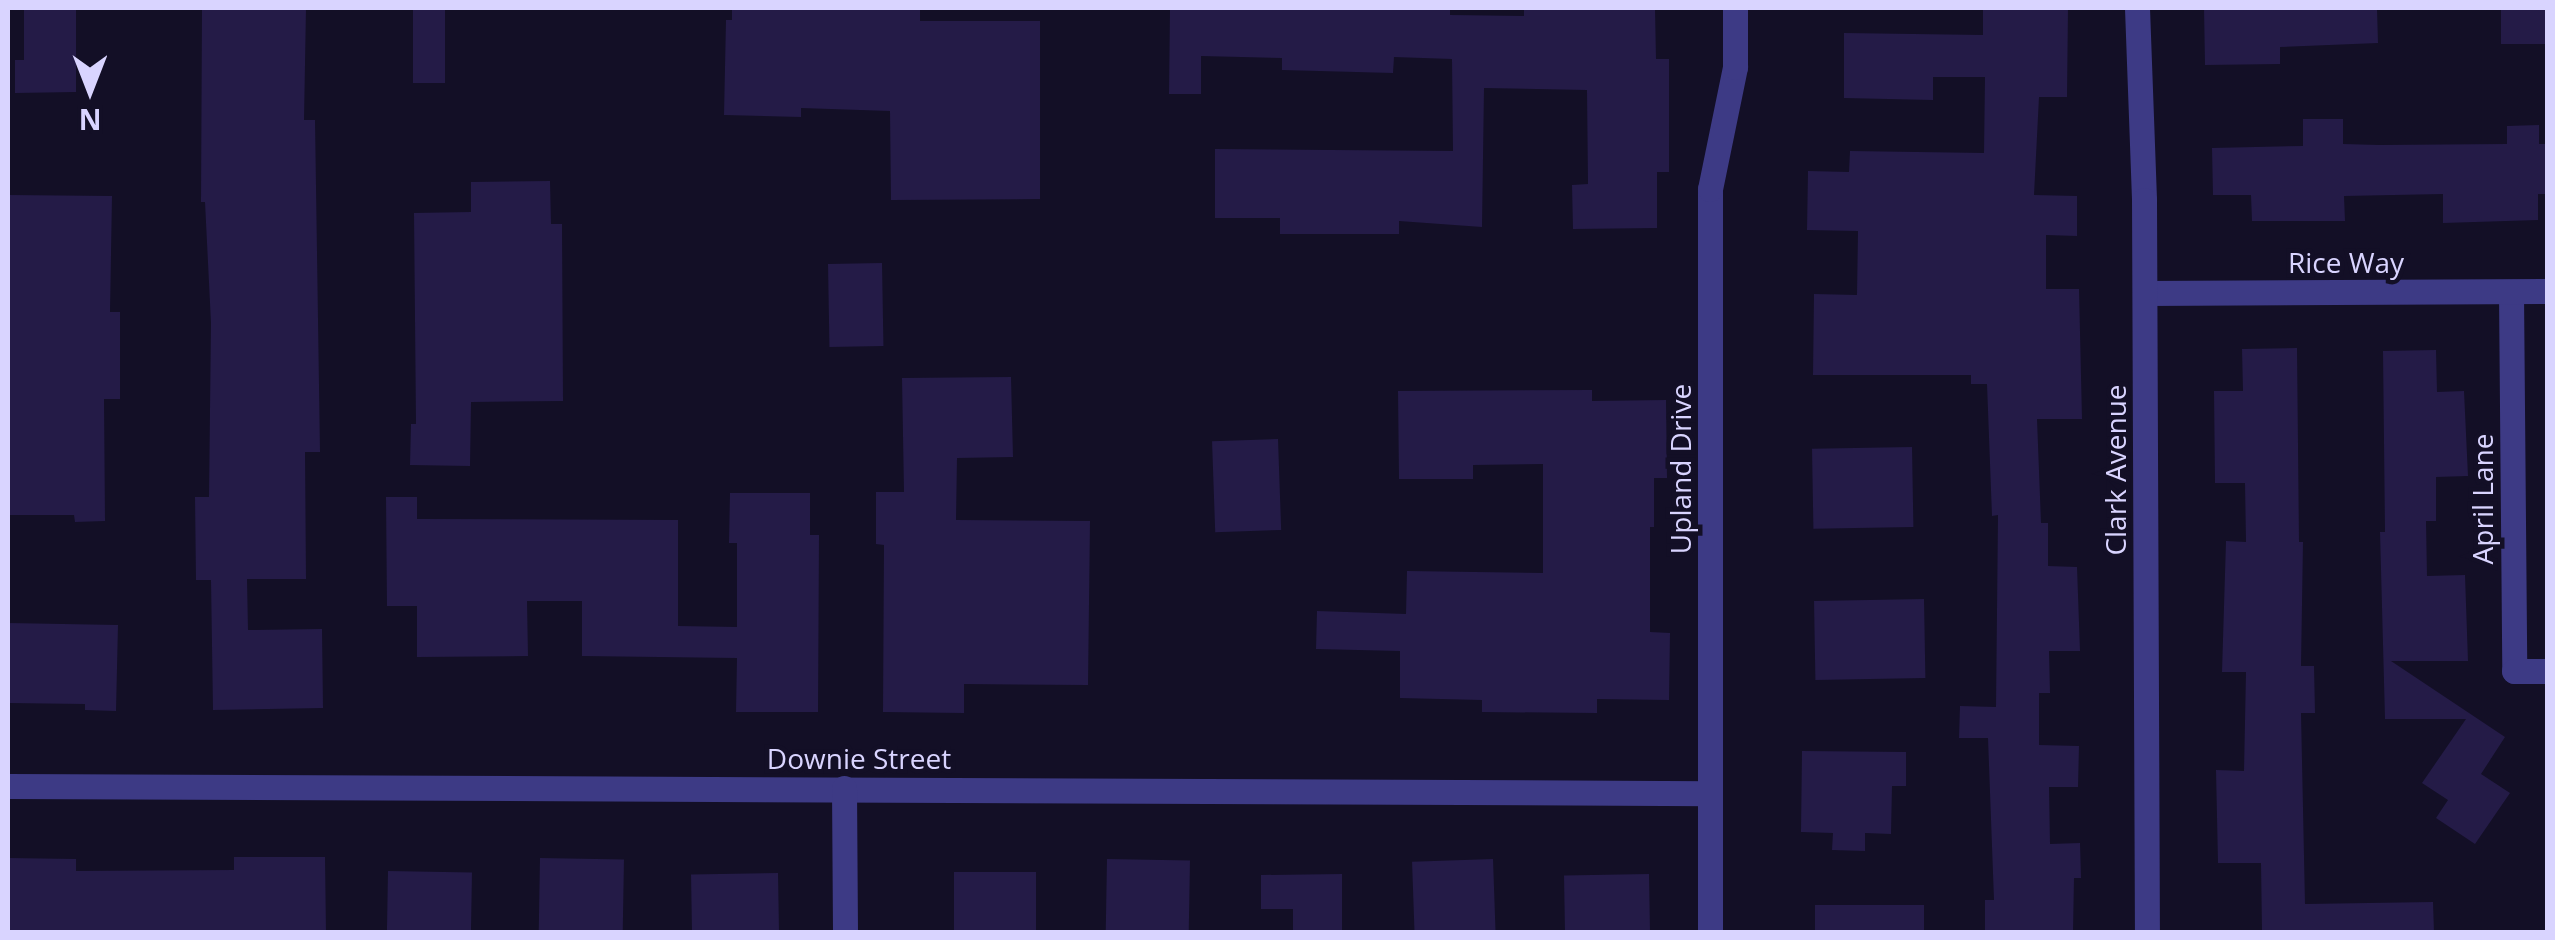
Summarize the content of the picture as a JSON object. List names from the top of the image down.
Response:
{
  "streets": {
    "street": [
      "Rice Way",
      "Upland Drive",
      "Clark Avenue",
      "April Lane",
      "Downie Street"
    ]
  },
  "crossings": [
    ["Rice Way", "Clark Avenue"],
    ["Rice Way", "April Lane"],
    ["Upland Drive", "Downie Street"]
  ],
  "north": "bottom"
}
